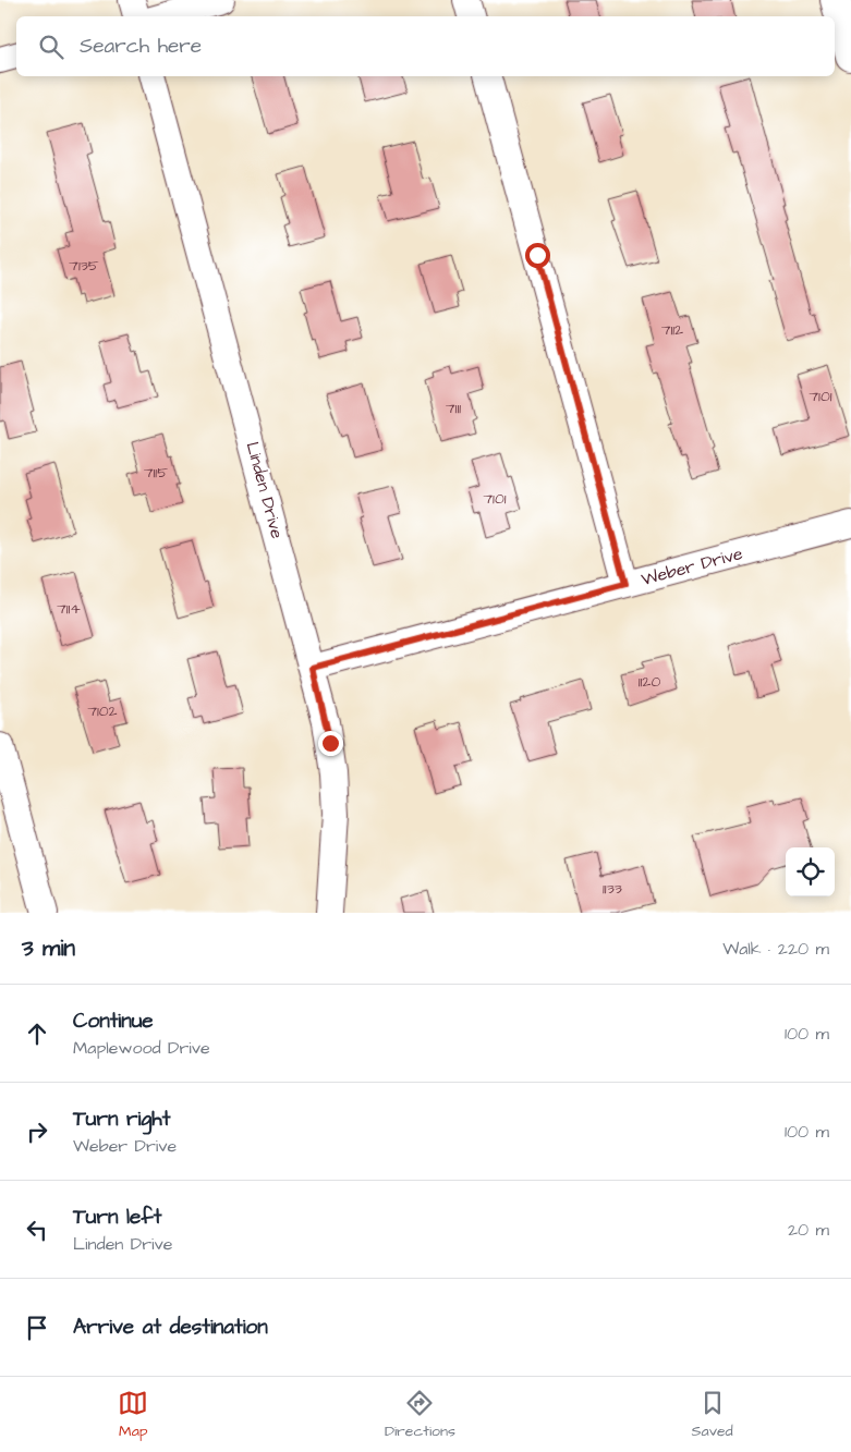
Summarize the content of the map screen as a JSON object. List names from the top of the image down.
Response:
{
  "streets": {
    "street": ["Linden Drive", "Weber Drive"]
  },
  "crossings": [
    ["Linden Drive", "Weber Drive"]
  ],
  "house_numbers": [
    "7135",
    "7112",
    "7101",
    "7111",
    "7115",
    "7101",
    "7114",
    "1120",
    "7102",
    "1133"
  ],
  "page": {
    "search": "Search here",
    "heading": ["3 min", "Walk · 220 m"],
    "list": [
      ["Continue", "Maplewood Drive", "100 m"],
      ["Turn right", "Weber Drive", "100 m"],
      ["Turn left", "Linden Drive", "20 m"],
      "Arrive at destination"
    ],
    "nav": ["Map", "Directions", "Saved"]
  }
}
